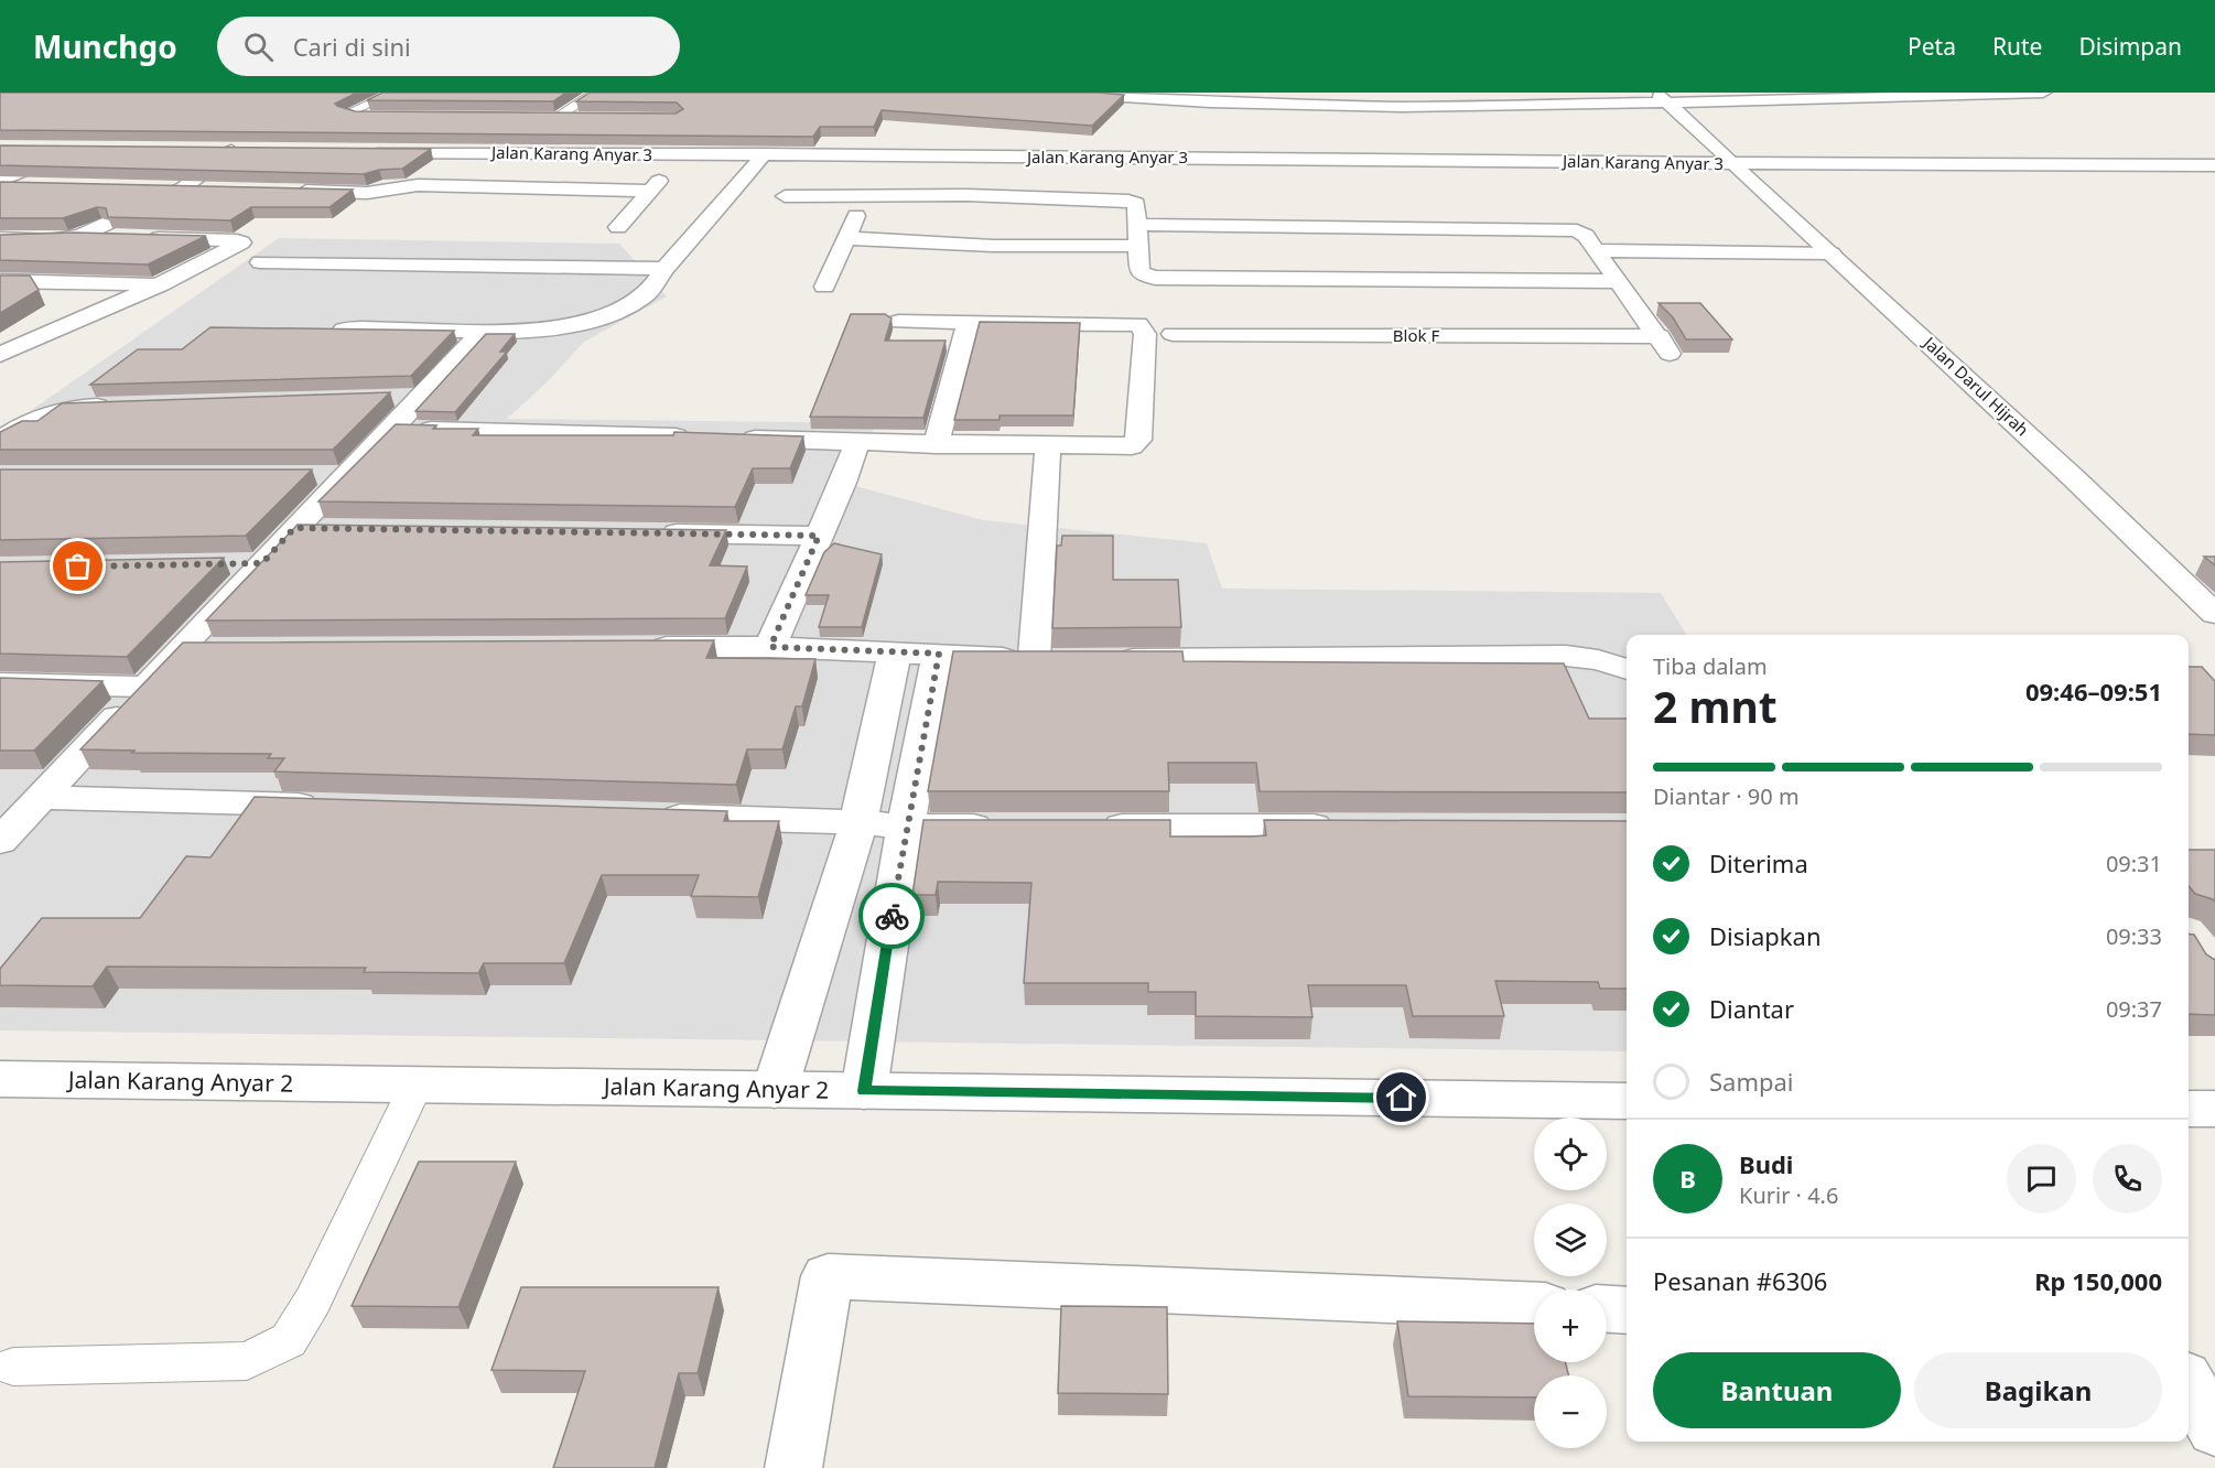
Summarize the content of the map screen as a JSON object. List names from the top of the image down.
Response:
{
  "streets": {
    "street": [
      "Jalan Karang Anyar 3",
      "Blok F",
      "Jalan Darul Hijrah",
      "Jalan Karang Anyar 2"
    ]
  },
  "crossings": [
    ["Jalan Karang Anyar 3", "Jalan Darul Hijrah"]
  ],
  "page": {
    "header": "Munchgo",
    "search": "Cari di sini",
    "nav": ["Peta", "Rute", "Disimpan"],
    "heading": ["2 mnt", "Tiba dalam", "09:46–09:51"],
    "panel": [
      "Budi",
      "Kurir · 4.6",
      "Pesanan #6306",
      "Rp 150,000"
    ],
    "bar": "Diantar · 90 m",
    "list": [
      ["Diterima", "09:31"],
      ["Disiapkan", "09:33"],
      ["Diantar", "09:37"],
      "Sampai"
    ],
    "map_buttons": ["+", "−"],
    "round": "B",
    "buttons": ["Bantuan", "Bagikan"]
  }
}
